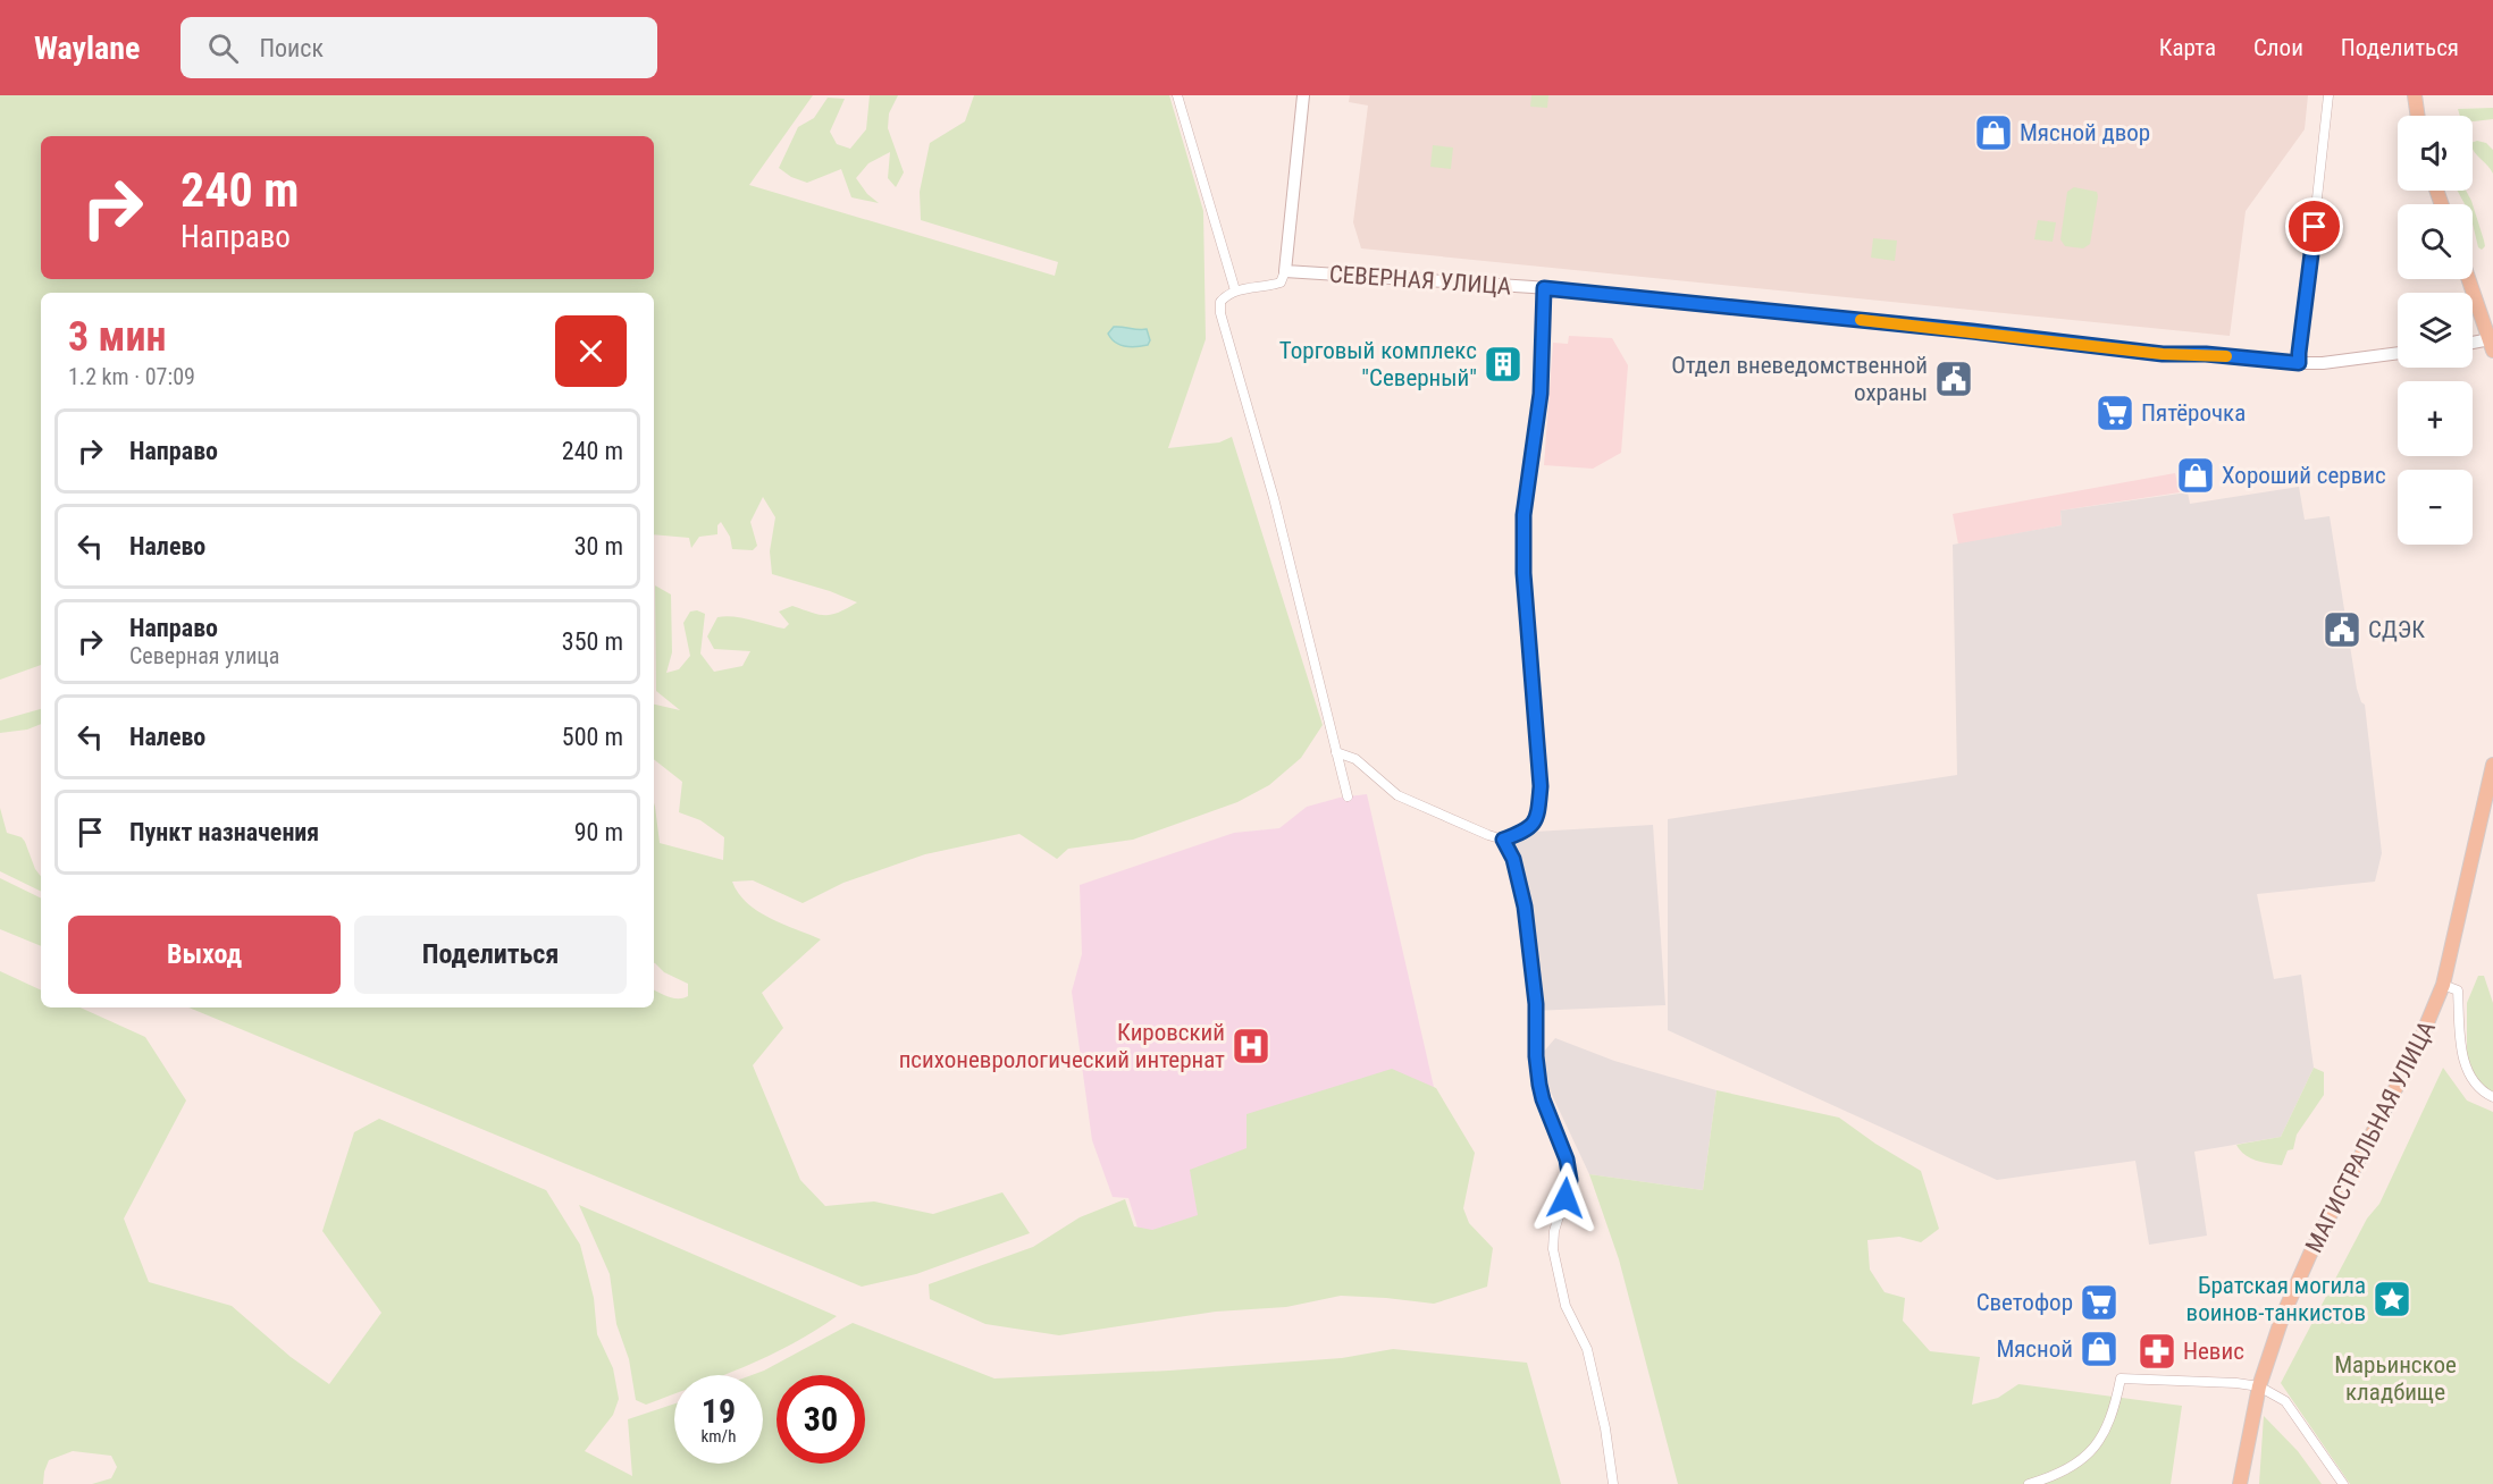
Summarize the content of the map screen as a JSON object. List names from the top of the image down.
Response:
{
  "streets": {
    "main road": ["МАГИСТРАЛЬНАЯ УЛИЦА"],
    "street": ["СЕВЕРНАЯ УЛИЦА"]
  },
  "parks": ["Марьинское кладбище"],
  "places": {
    "shop": ["Мясной двор", "Хороший сервис", "Мясной"],
    "building": ["Торговый комплекс \"Северный\""],
    "public building": ["Отдел вневедомственной охраны", "СДЭК"],
    "supermarket": ["Пятёрочка", "Светофор"],
    "hospital": ["Кировский психоневрологический интернат"],
    "place": ["Братская могила воинов-танкистов"],
    "pharmacy": ["Невис"]
  },
  "page": {
    "header": "Waylane",
    "search": "Поиск",
    "nav": ["Карта", "Слои", "Поделиться"],
    "map_buttons": ["+", "−"],
    "turn": ["240 m", "Направо"],
    "heading": ["3 мин", "1.2 km · 07:09"],
    "list": [
      {
        "name": "Направо",
        "value": "240 m"
      },
      {
        "name": "Налево",
        "value": "30 m"
      },
      {
        "name": "Направо",
        "note": "Северная улица",
        "value": "350 m"
      },
      {
        "name": "Налево",
        "value": "500 m"
      },
      {
        "name": "Пункт назначения",
        "value": "90 m"
      }
    ],
    "buttons": ["Выход", "Поделиться"],
    "speed": "19 km/h",
    "limit": "30"
  }
}
